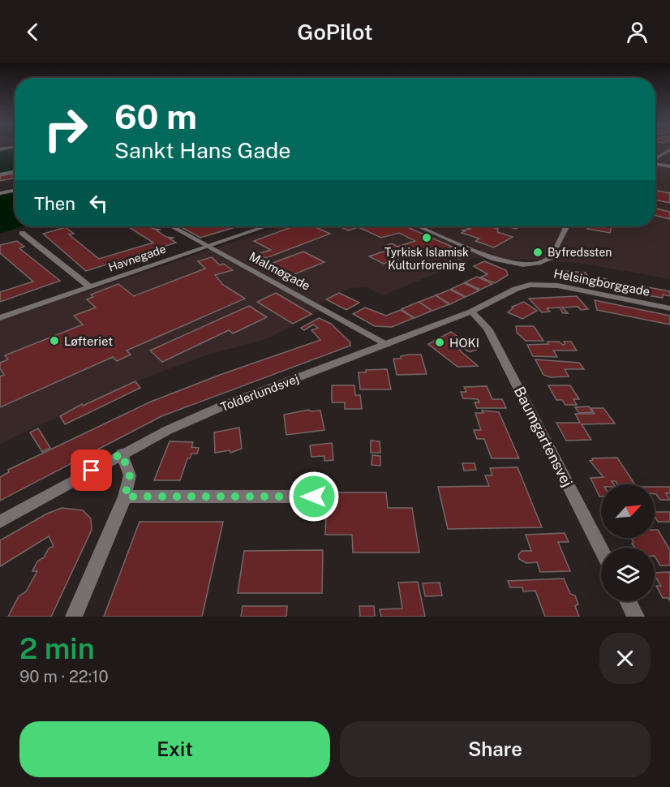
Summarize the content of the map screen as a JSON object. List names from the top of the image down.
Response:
{
  "streets": {
    "street": [
      "Havnegade",
      "Malmøgade",
      "Helsingborggade",
      "Tolderlundsvej",
      "Baumgartensvej"
    ]
  },
  "crossings": [
    ["Havnegade", "Malmøgade"],
    ["Malmøgade", "Tolderlundsvej"],
    ["Helsingborggade", "Tolderlundsvej"],
    ["Tolderlundsvej", "Baumgartensvej"]
  ],
  "places": [
    "Tyrkisk Islamisk Kulturforening",
    "Byfredssten",
    "Løfteriet",
    "HOKI"
  ],
  "north": "top right",
  "page": {
    "header": "GoPilot",
    "turn": ["60 m", "Sankt Hans Gade"],
    "then": "Then",
    "heading": ["2 min", "90 m · 22:10"],
    "buttons": ["Exit", "Share"]
  }
}
